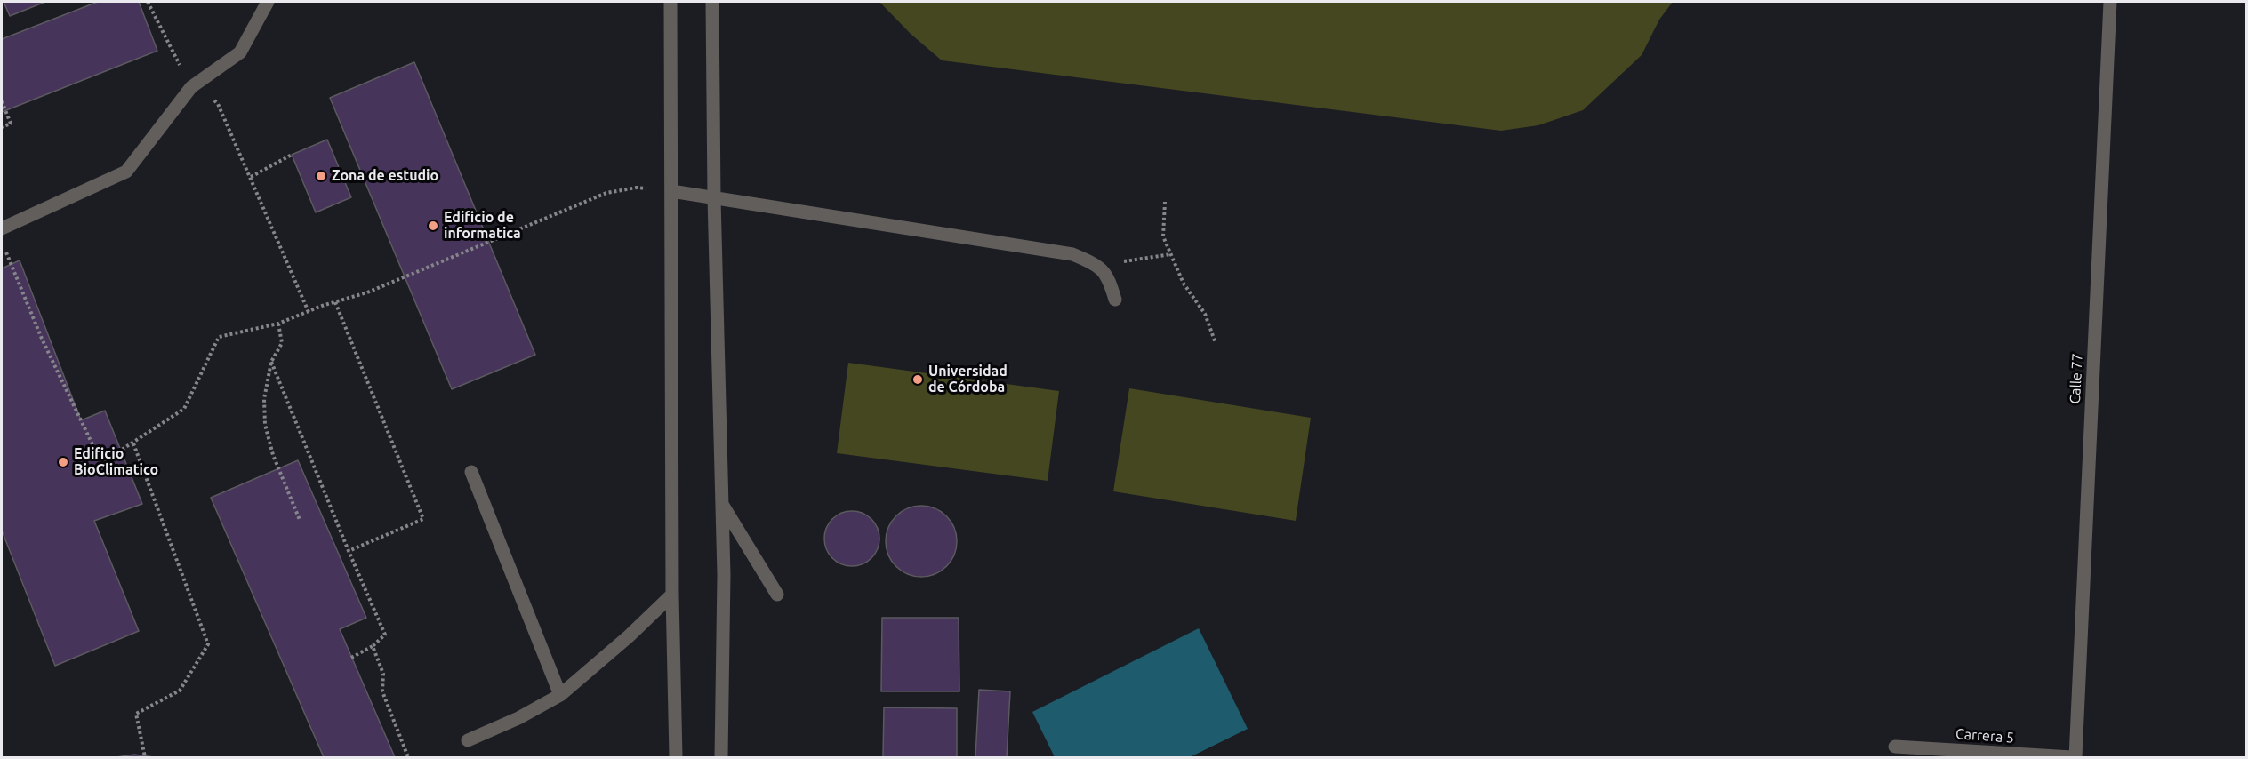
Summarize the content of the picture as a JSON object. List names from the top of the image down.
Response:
{
  "streets": {
    "street": ["Calle 77", "Carrera 5"]
  },
  "crossings": [
    ["Calle 77", "Carrera 5"]
  ],
  "places": [
    "Zona de estudio",
    "Edificio de informatica",
    "Universidad de Córdoba",
    "Edificio BioClimatico"
  ]
}
